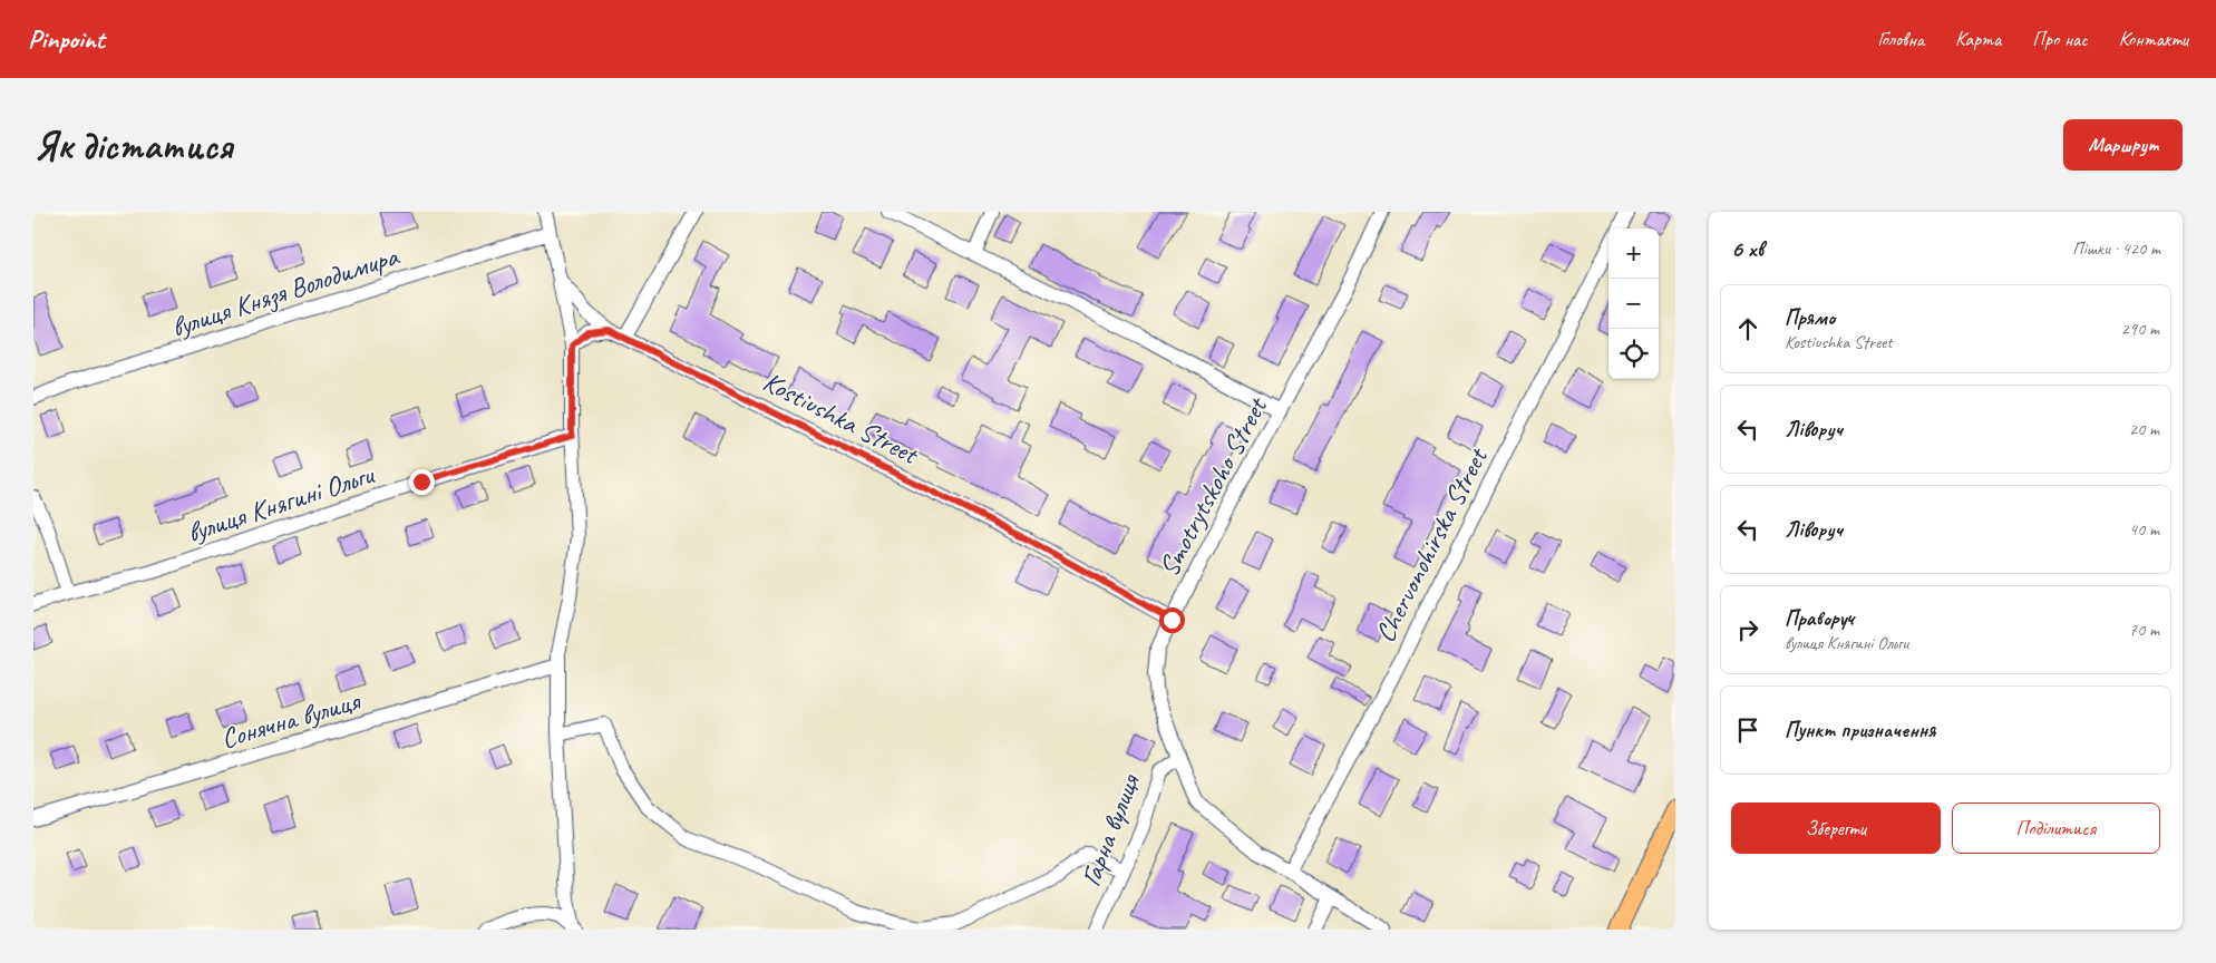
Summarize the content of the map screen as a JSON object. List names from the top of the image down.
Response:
{
  "streets": {
    "street": [
      "вулиця Князя Володимира",
      "Kostiushka Street",
      "Smotrytskoho Street",
      "вулиця Княгині Ольги",
      "Chervonohirska Street",
      "Сонячна вулиця",
      "Гарна вулиця"
    ]
  },
  "crossings": [
    ["вулиця Князя Володимира", "Kostiushka Street"],
    ["Kostiushka Street", "Smotrytskoho Street"],
    ["Smotrytskoho Street", "Chervonohirska Street"],
    ["Smotrytskoho Street", "Гарна вулиця"]
  ],
  "page": {
    "header": "Pinpoint",
    "nav": [
      "Головна",
      "Карта",
      "Про нас",
      "Контакти"
    ],
    "buttons": [
      "Маршрут",
      ["Зберегти", "Поділитися"]
    ],
    "title": "Як дістатися",
    "heading": ["6 хв", "Пішки · 420 m"],
    "map_buttons": ["+", "−"],
    "list": [
      ["Прямо", "Kostiushka Street", "290 m"],
      ["Ліворуч", "20 m"],
      ["Ліворуч", "40 m"],
      ["Праворуч", "вулиця Княгині Ольги", "70 m"],
      "Пункт призначення"
    ]
  }
}
